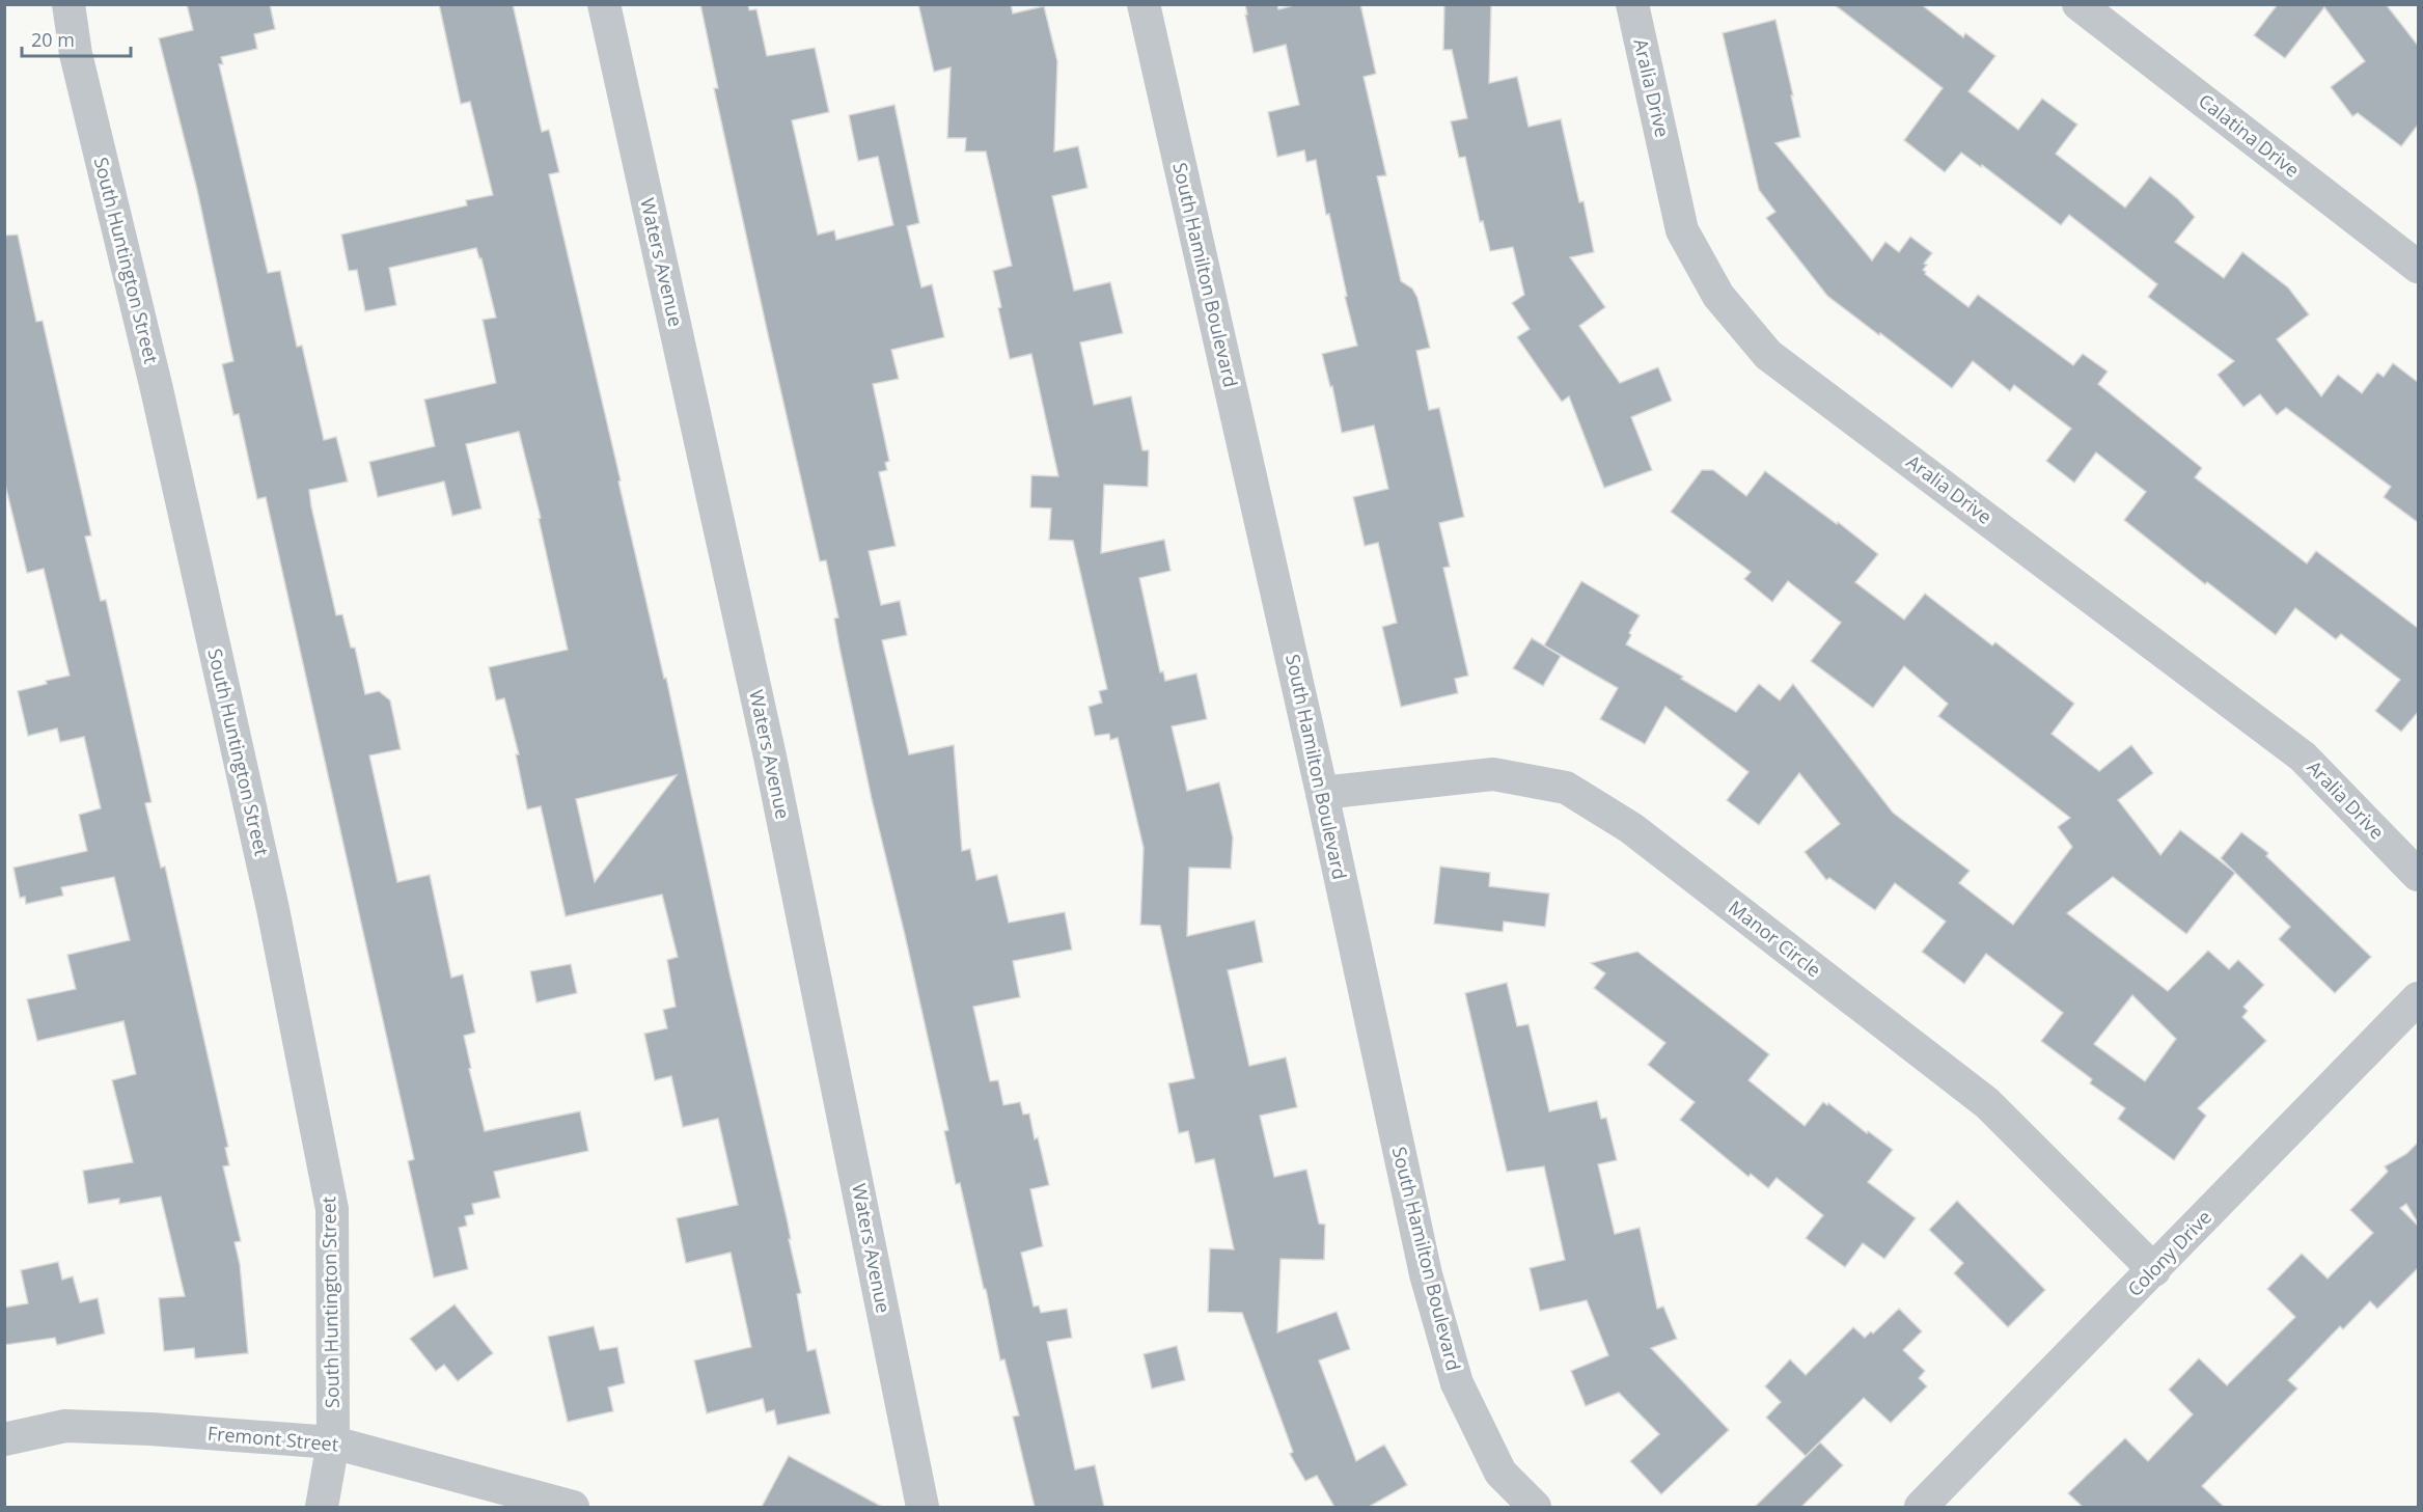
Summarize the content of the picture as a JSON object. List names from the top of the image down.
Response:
{
  "streets": {
    "street": [
      "Aralia Drive",
      "Calatina Drive",
      "South Huntington Street",
      "Waters Avenue",
      "South Hamilton Boulevard",
      "Manor Circle",
      "Colony Drive",
      "Fremont Street"
    ]
  },
  "crossings": [
    ["South Huntington Street", "Fremont Street"],
    ["South Hamilton Boulevard", "Manor Circle"],
    ["Manor Circle", "Colony Drive"]
  ],
  "scale_bar": "20 m"
}
